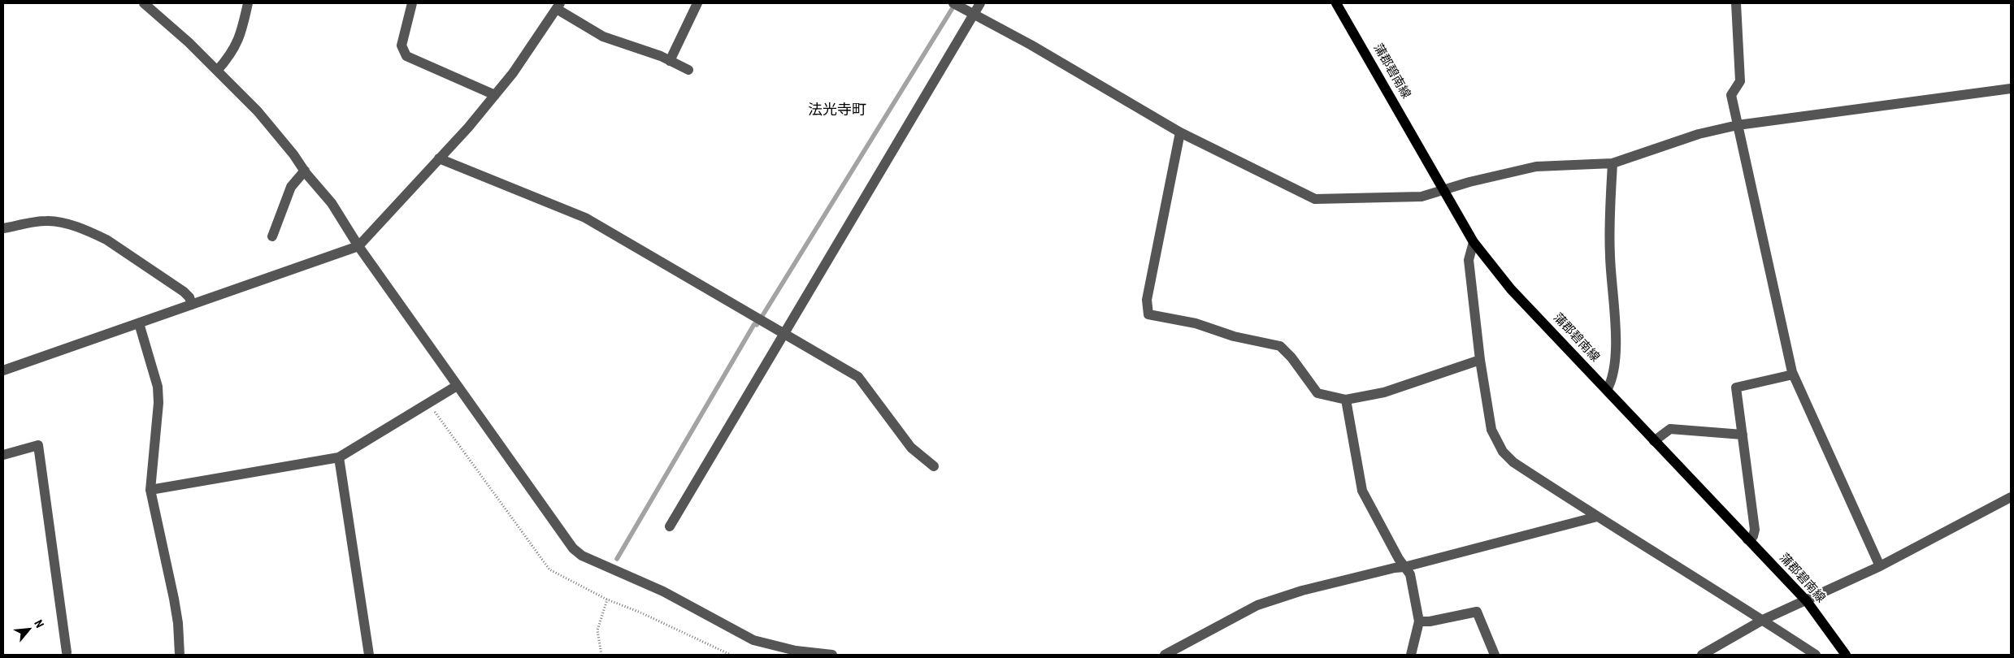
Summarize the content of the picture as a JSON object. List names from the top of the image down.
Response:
{
  "streets": {
    "main road": ["蒲郡碧南線"]
  },
  "districts": ["法光寺町"],
  "north": "top right"
}
